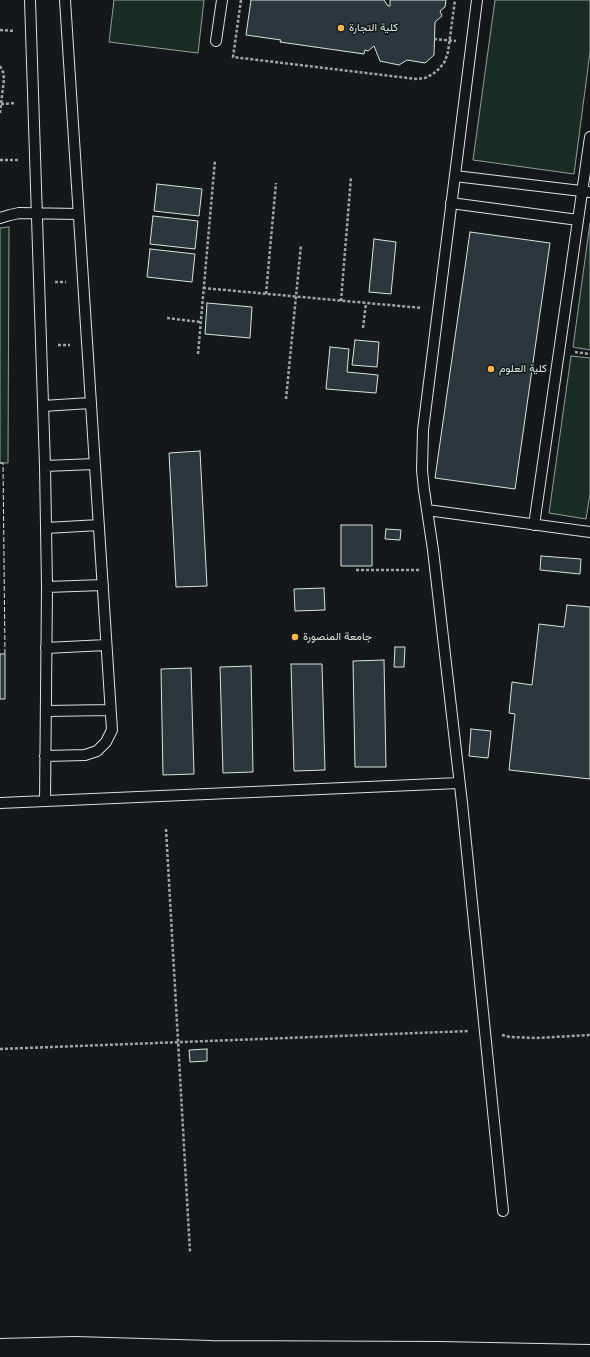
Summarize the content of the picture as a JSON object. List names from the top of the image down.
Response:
{
  "places": ["كلية التجارة", "كلية العلوم", "جامعة المنصورة"]
}
